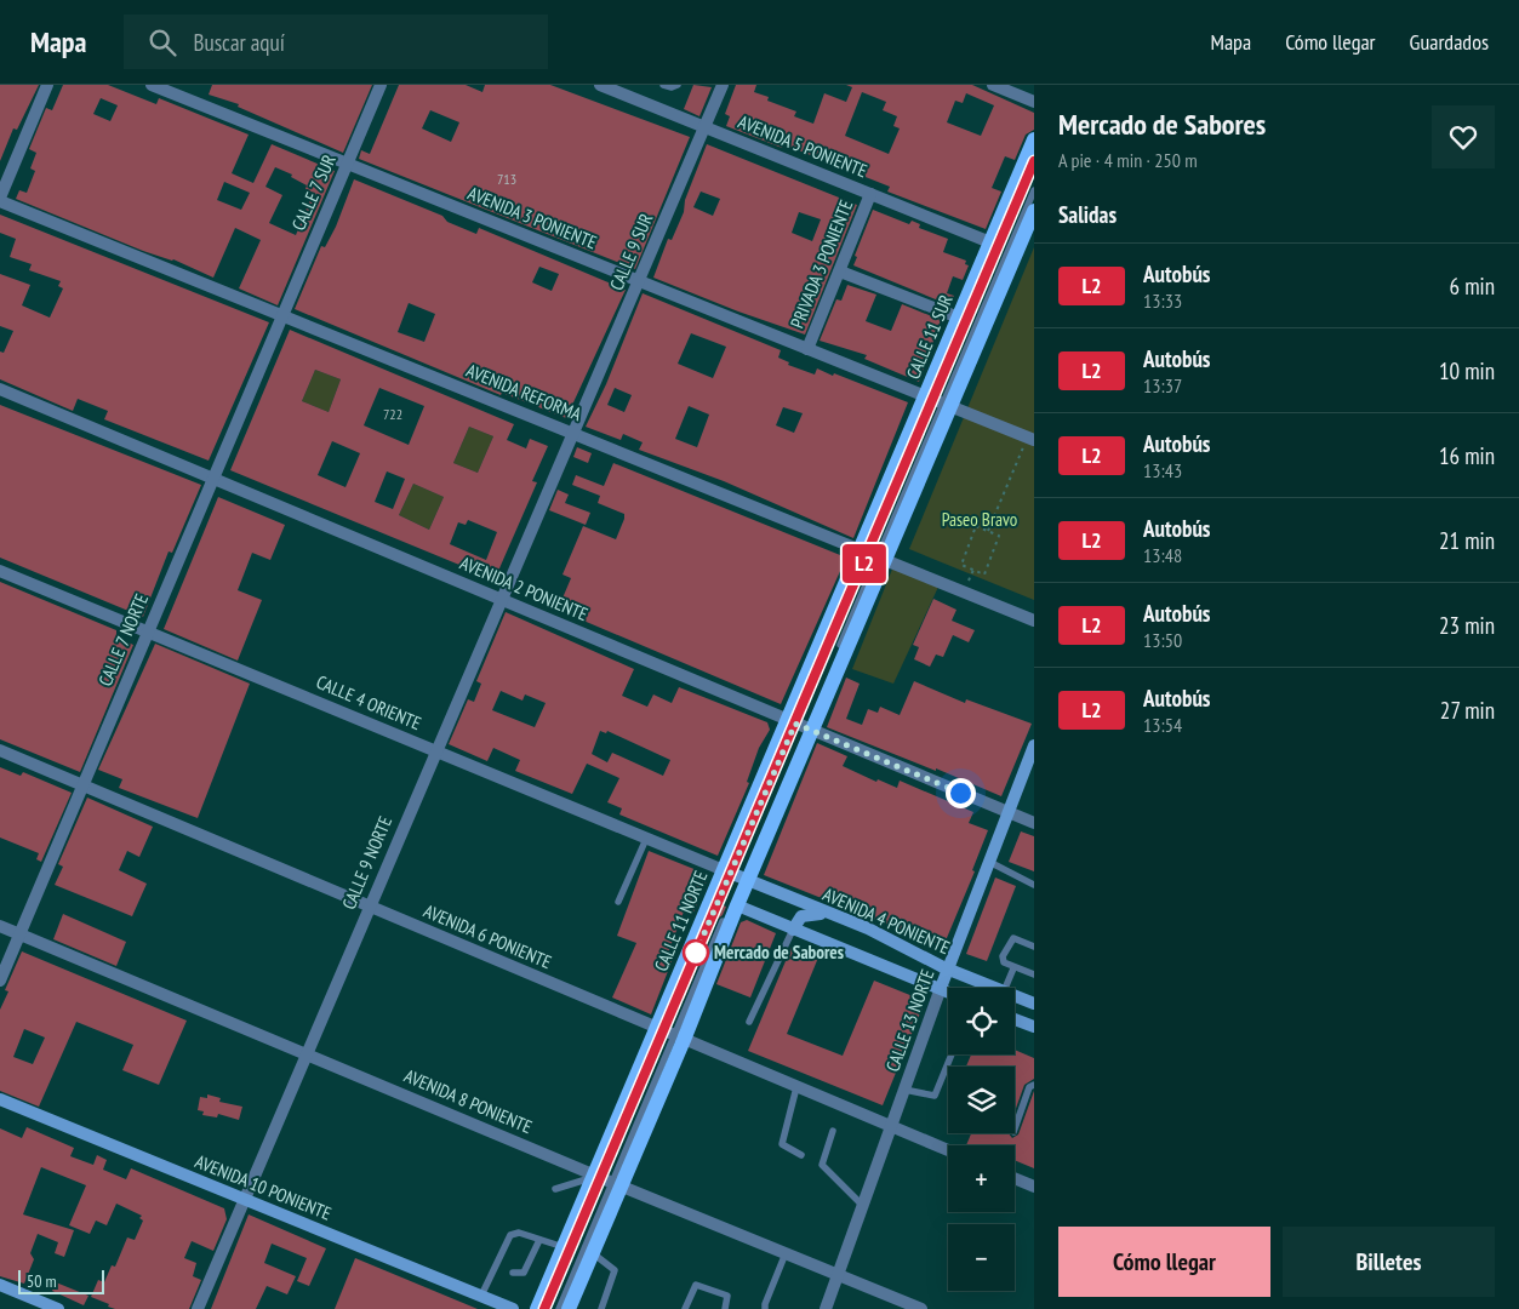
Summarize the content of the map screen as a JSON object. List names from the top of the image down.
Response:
{
  "streets": {
    "main road": [
      "CALLE 11 SUR",
      "CALLE 11 NORTE",
      "AVENIDA 4 PONIENTE",
      "CALLE 13 NORTE",
      "AVENIDA 10 PONIENTE"
    ],
    "street": [
      "AVENIDA 5 PONIENTE",
      "CALLE 7 SUR",
      "AVENIDA 3 PONIENTE",
      "CALLE 9 SUR",
      "PRIVADA 3 PONIENTE",
      "AVENIDA REFORMA",
      "AVENIDA 2 PONIENTE",
      "CALLE 7 NORTE",
      "CALLE 4 ORIENTE",
      "CALLE 9 NORTE",
      "AVENIDA 6 PONIENTE",
      "AVENIDA 8 PONIENTE"
    ]
  },
  "crossings": [
    ["AVENIDA 5 PONIENTE", "CALLE 9 SUR"],
    ["AVENIDA 5 PONIENTE", "PRIVADA 3 PONIENTE"],
    ["AVENIDA 5 PONIENTE", "CALLE 11 SUR"],
    ["CALLE 7 SUR", "AVENIDA 3 PONIENTE"],
    ["CALLE 7 SUR", "AVENIDA REFORMA"],
    ["CALLE 7 SUR", "CALLE 7 NORTE"],
    ["AVENIDA 3 PONIENTE", "CALLE 9 SUR"],
    ["AVENIDA 3 PONIENTE", "PRIVADA 3 PONIENTE"],
    ["AVENIDA 3 PONIENTE", "CALLE 11 SUR"],
    ["CALLE 9 SUR", "AVENIDA REFORMA"],
    ["CALLE 9 SUR", "CALLE 9 NORTE"],
    ["CALLE 11 SUR", "AVENIDA REFORMA"],
    ["CALLE 11 SUR", "CALLE 11 NORTE"],
    ["AVENIDA REFORMA", "CALLE 7 NORTE"],
    ["AVENIDA REFORMA", "CALLE 9 NORTE"],
    ["AVENIDA REFORMA", "CALLE 11 NORTE"],
    ["AVENIDA 2 PONIENTE", "CALLE 7 NORTE"],
    ["AVENIDA 2 PONIENTE", "CALLE 9 NORTE"],
    ["AVENIDA 2 PONIENTE", "CALLE 11 NORTE"],
    ["AVENIDA 2 PONIENTE", "CALLE 13 NORTE"],
    ["CALLE 7 NORTE", "CALLE 4 ORIENTE"],
    ["CALLE 7 NORTE", "AVENIDA 6 PONIENTE"],
    ["CALLE 7 NORTE", "AVENIDA 8 PONIENTE"],
    ["CALLE 4 ORIENTE", "CALLE 9 NORTE"],
    ["CALLE 4 ORIENTE", "CALLE 11 NORTE"],
    ["CALLE 4 ORIENTE", "AVENIDA 4 PONIENTE"],
    ["CALLE 9 NORTE", "AVENIDA 6 PONIENTE"],
    ["CALLE 9 NORTE", "AVENIDA 8 PONIENTE"],
    ["CALLE 9 NORTE", "AVENIDA 10 PONIENTE"],
    ["CALLE 11 NORTE", "AVENIDA 4 PONIENTE"],
    ["CALLE 11 NORTE", "AVENIDA 6 PONIENTE"],
    ["CALLE 11 NORTE", "AVENIDA 8 PONIENTE"],
    ["AVENIDA 4 PONIENTE", "CALLE 13 NORTE"],
    ["AVENIDA 6 PONIENTE", "CALLE 13 NORTE"],
    ["CALLE 13 NORTE", "AVENIDA 8 PONIENTE"]
  ],
  "parks": ["Paseo Bravo"],
  "places": ["Mercado de Sabores"],
  "lines": ["bus line L2"],
  "house_numbers": ["713", "722"],
  "scale_bar": "50 m",
  "page": {
    "header": "Mapa",
    "search": "Buscar aquí",
    "nav": ["Mapa", "Cómo llegar", "Guardados"],
    "on_map": "L2",
    "heading": [
      ["Mercado de Sabores", "A pie · 4 min · 250 m"],
      "Salidas"
    ],
    "list": [
      {
        "mark": "L2",
        "name": "Autobús",
        "note": "13:33",
        "value": "6 min"
      },
      {
        "mark": "L2",
        "name": "Autobús",
        "note": "13:37",
        "value": "10 min"
      },
      {
        "mark": "L2",
        "name": "Autobús",
        "note": "13:43",
        "value": "16 min"
      },
      {
        "mark": "L2",
        "name": "Autobús",
        "note": "13:48",
        "value": "21 min"
      },
      {
        "mark": "L2",
        "name": "Autobús",
        "note": "13:50",
        "value": "23 min"
      },
      {
        "mark": "L2",
        "name": "Autobús",
        "note": "13:54",
        "value": "27 min"
      }
    ],
    "map_buttons": ["+", "−"],
    "buttons": ["Cómo llegar", "Billetes"],
    "scale": "50 m"
  }
}
